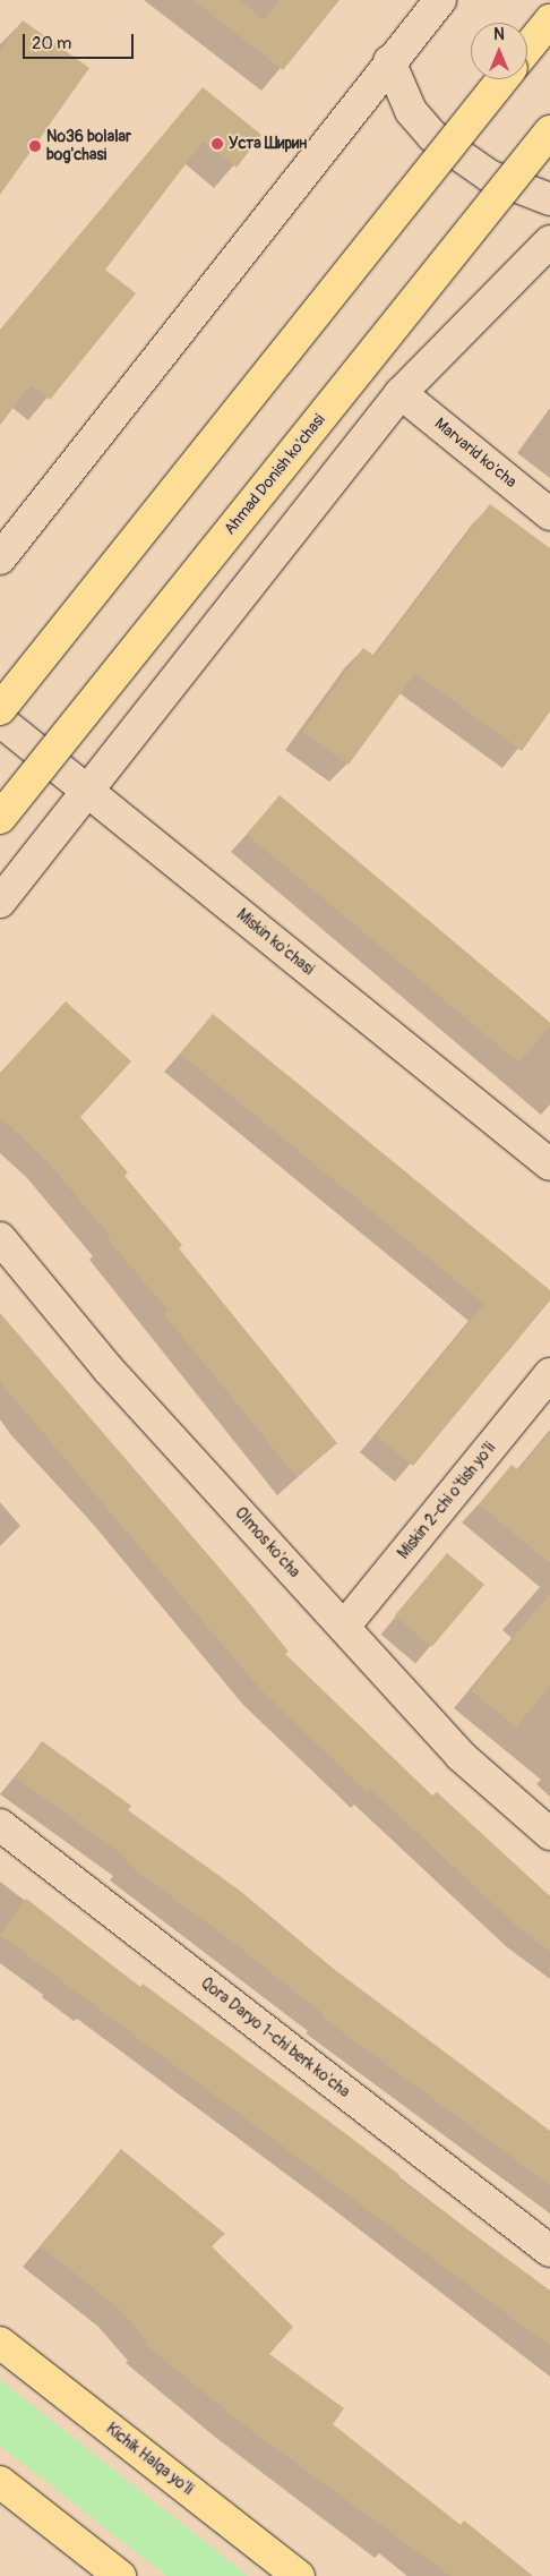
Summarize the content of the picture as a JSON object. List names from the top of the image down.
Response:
{
  "streets": {
    "main road": ["Ahmad Donish ko'chasi", "Kichik Halqa yo'li"],
    "street": [
      "Marvarid ko'cha",
      "Miskin ko'chasi",
      "Miskin 2-chi o'tish yo'li",
      "Olmos ko'cha",
      "Qora Daryo 1-chi berk ko'cha"
    ]
  },
  "crossings": [
    ["Miskin 2-chi o'tish yo'li", "Olmos ko'cha"]
  ],
  "places": ["Уста Ширин", "№36 bolalar bog'chasi"],
  "scale_bar": "20 m",
  "north": "top"
}
